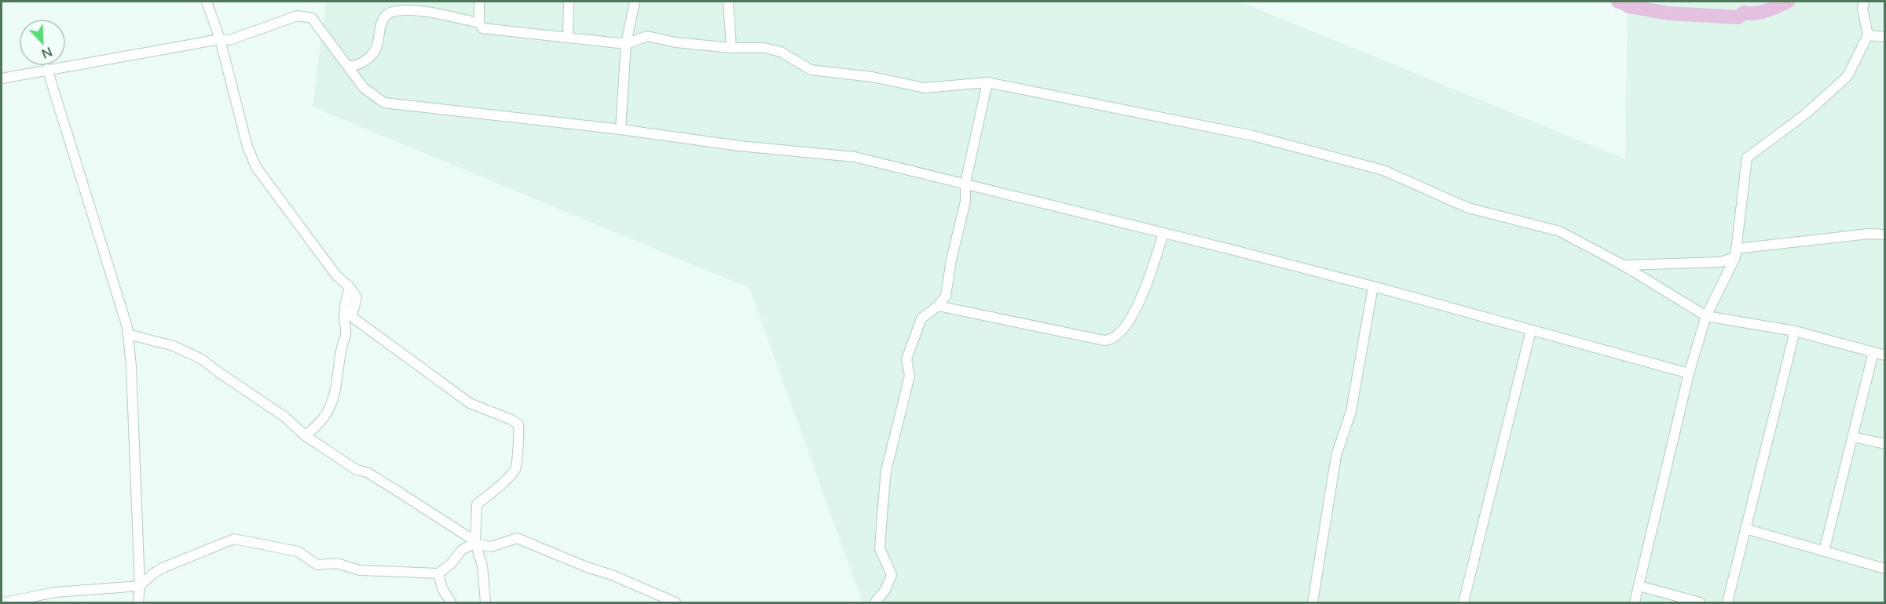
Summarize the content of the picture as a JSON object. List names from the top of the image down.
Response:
{
  "north": "bottom right"
}
